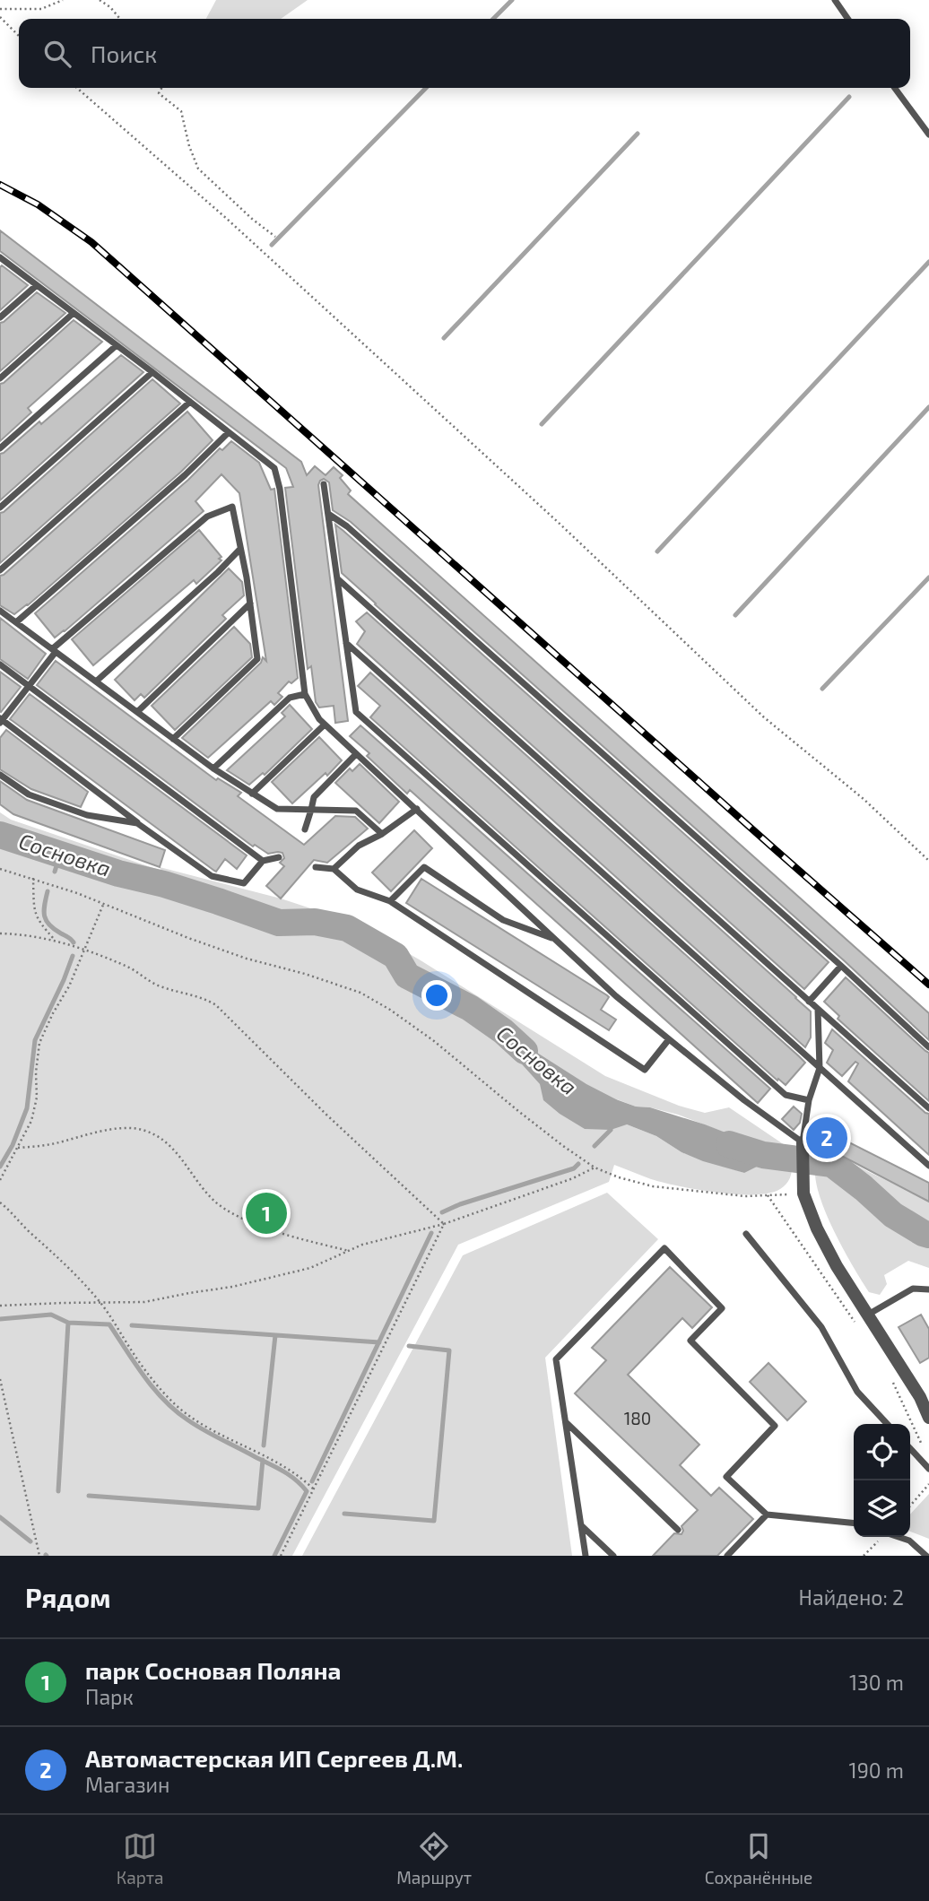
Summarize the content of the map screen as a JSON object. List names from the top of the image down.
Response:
{
  "water": ["Сосновка"],
  "house_numbers": ["180"],
  "page": {
    "search": "Поиск",
    "pins": ["2", "1"],
    "heading": ["Рядом", "Найдено: 2"],
    "list": [
      {
        "mark": "1",
        "name": "парк Сосновая Поляна",
        "note": "Парк",
        "value": "130 m"
      },
      {
        "mark": "2",
        "name": "Автомастерская ИП Сергеев Д.М.",
        "note": "Магазин",
        "value": "190 m"
      }
    ],
    "nav": ["Карта", "Маршрут", "Сохранённые"]
  }
}
